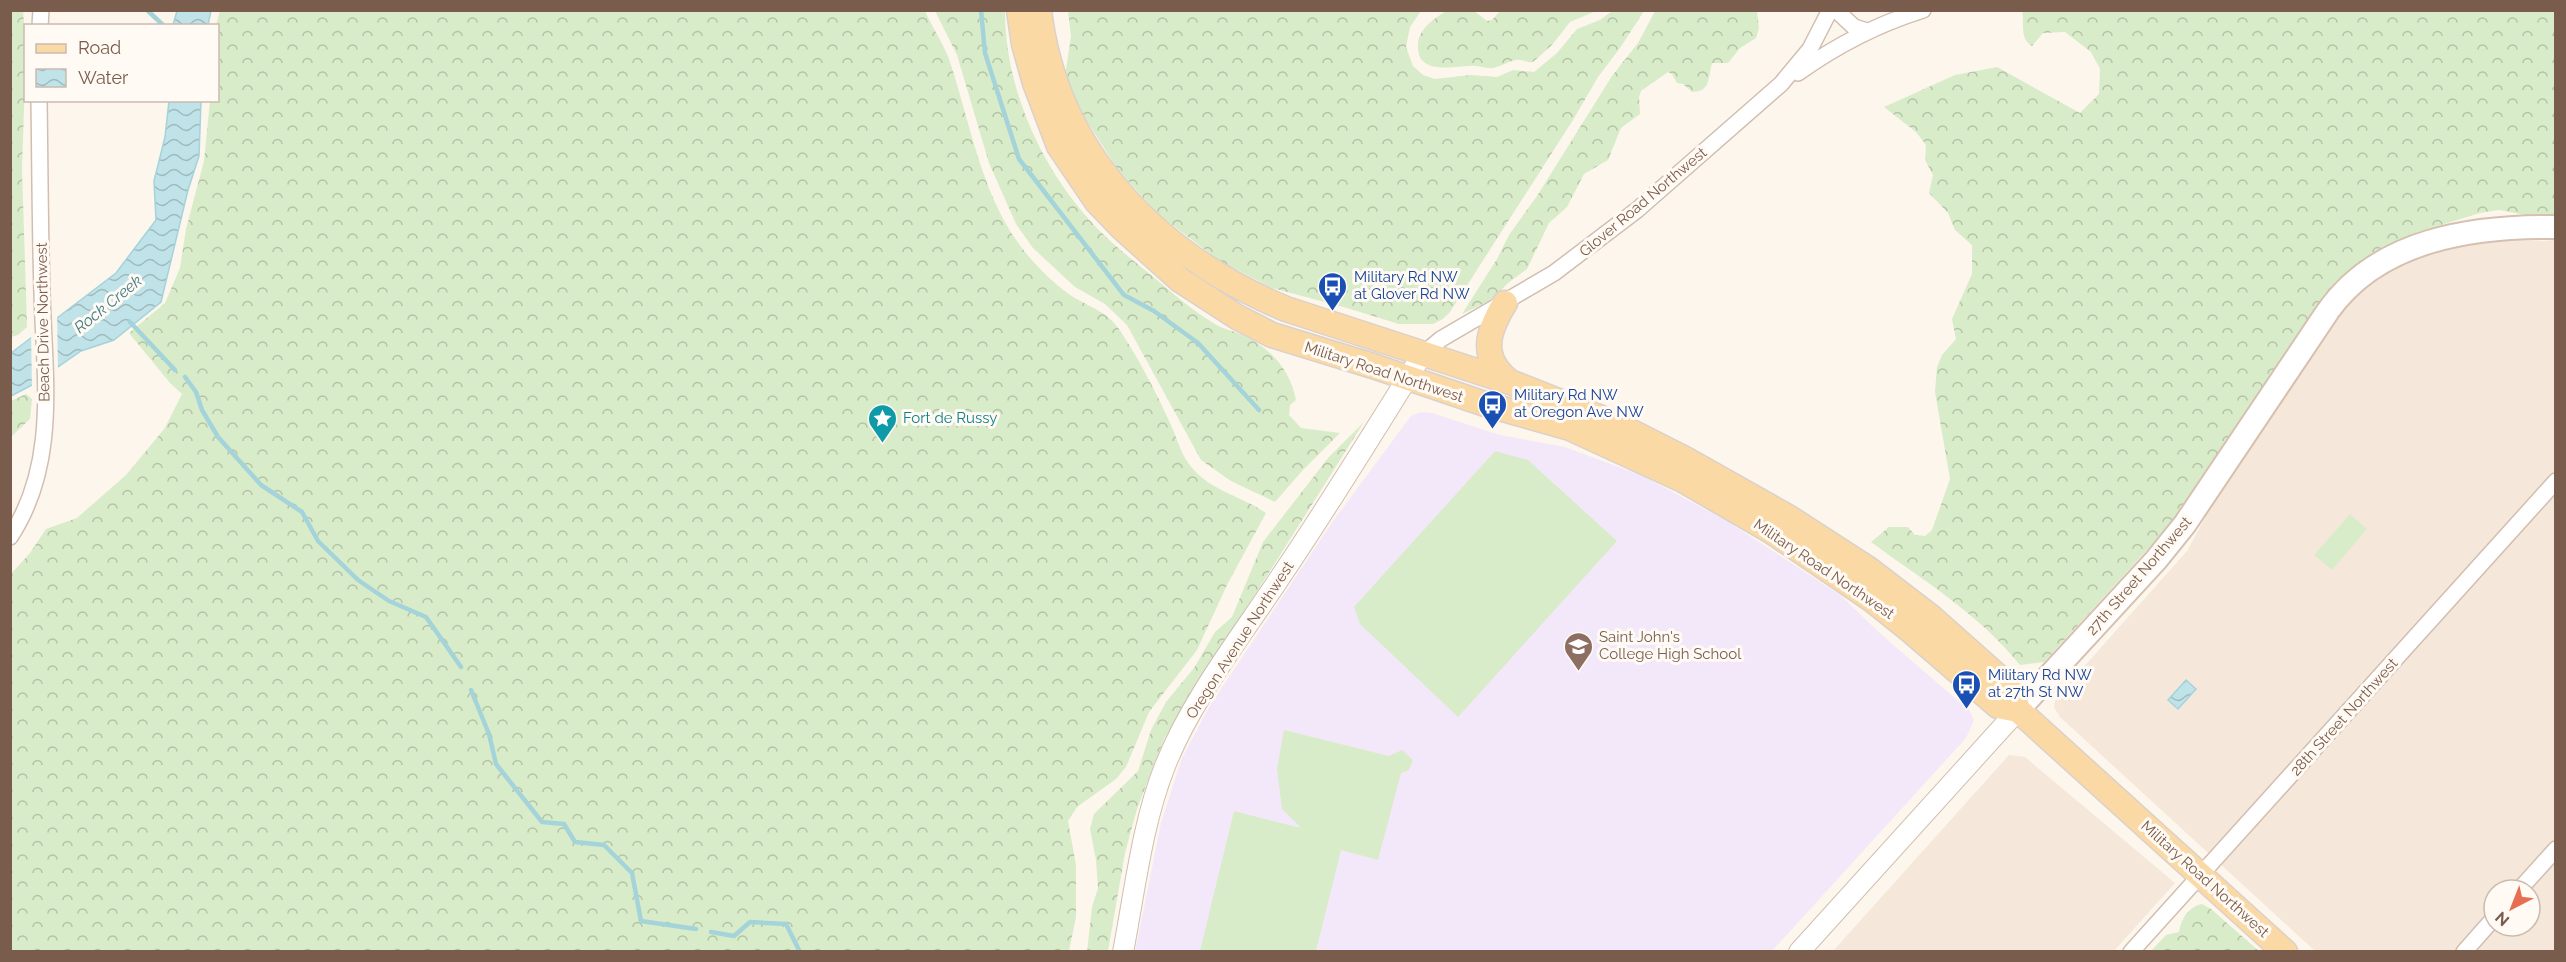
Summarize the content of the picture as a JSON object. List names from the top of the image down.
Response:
{
  "streets": {
    "main road": ["Military Road Northwest", "27th Street Northwest"],
    "street": [
      "Glover Road Northwest",
      "Beach Drive Northwest",
      "Oregon Avenue Northwest",
      "28th Street Northwest"
    ]
  },
  "crossings": [
    ["Glover Road Northwest", "Military Road Northwest"],
    ["Glover Road Northwest", "Oregon Avenue Northwest"],
    ["Military Road Northwest", "27th Street Northwest"],
    ["Military Road Northwest", "Oregon Avenue Northwest"],
    ["Military Road Northwest", "28th Street Northwest"]
  ],
  "water": ["Rock Creek"],
  "places": {
    "bus stop": ["Military Rd NW at Glover Rd NW", "Military Rd NW at Oregon Ave NW", "Military Rd NW at 27th St NW"],
    "place": ["Fort de Russy"],
    "school or university": ["Saint John's College High School"]
  },
  "legend": ["Road", "Water"],
  "north": "bottom left"
}
